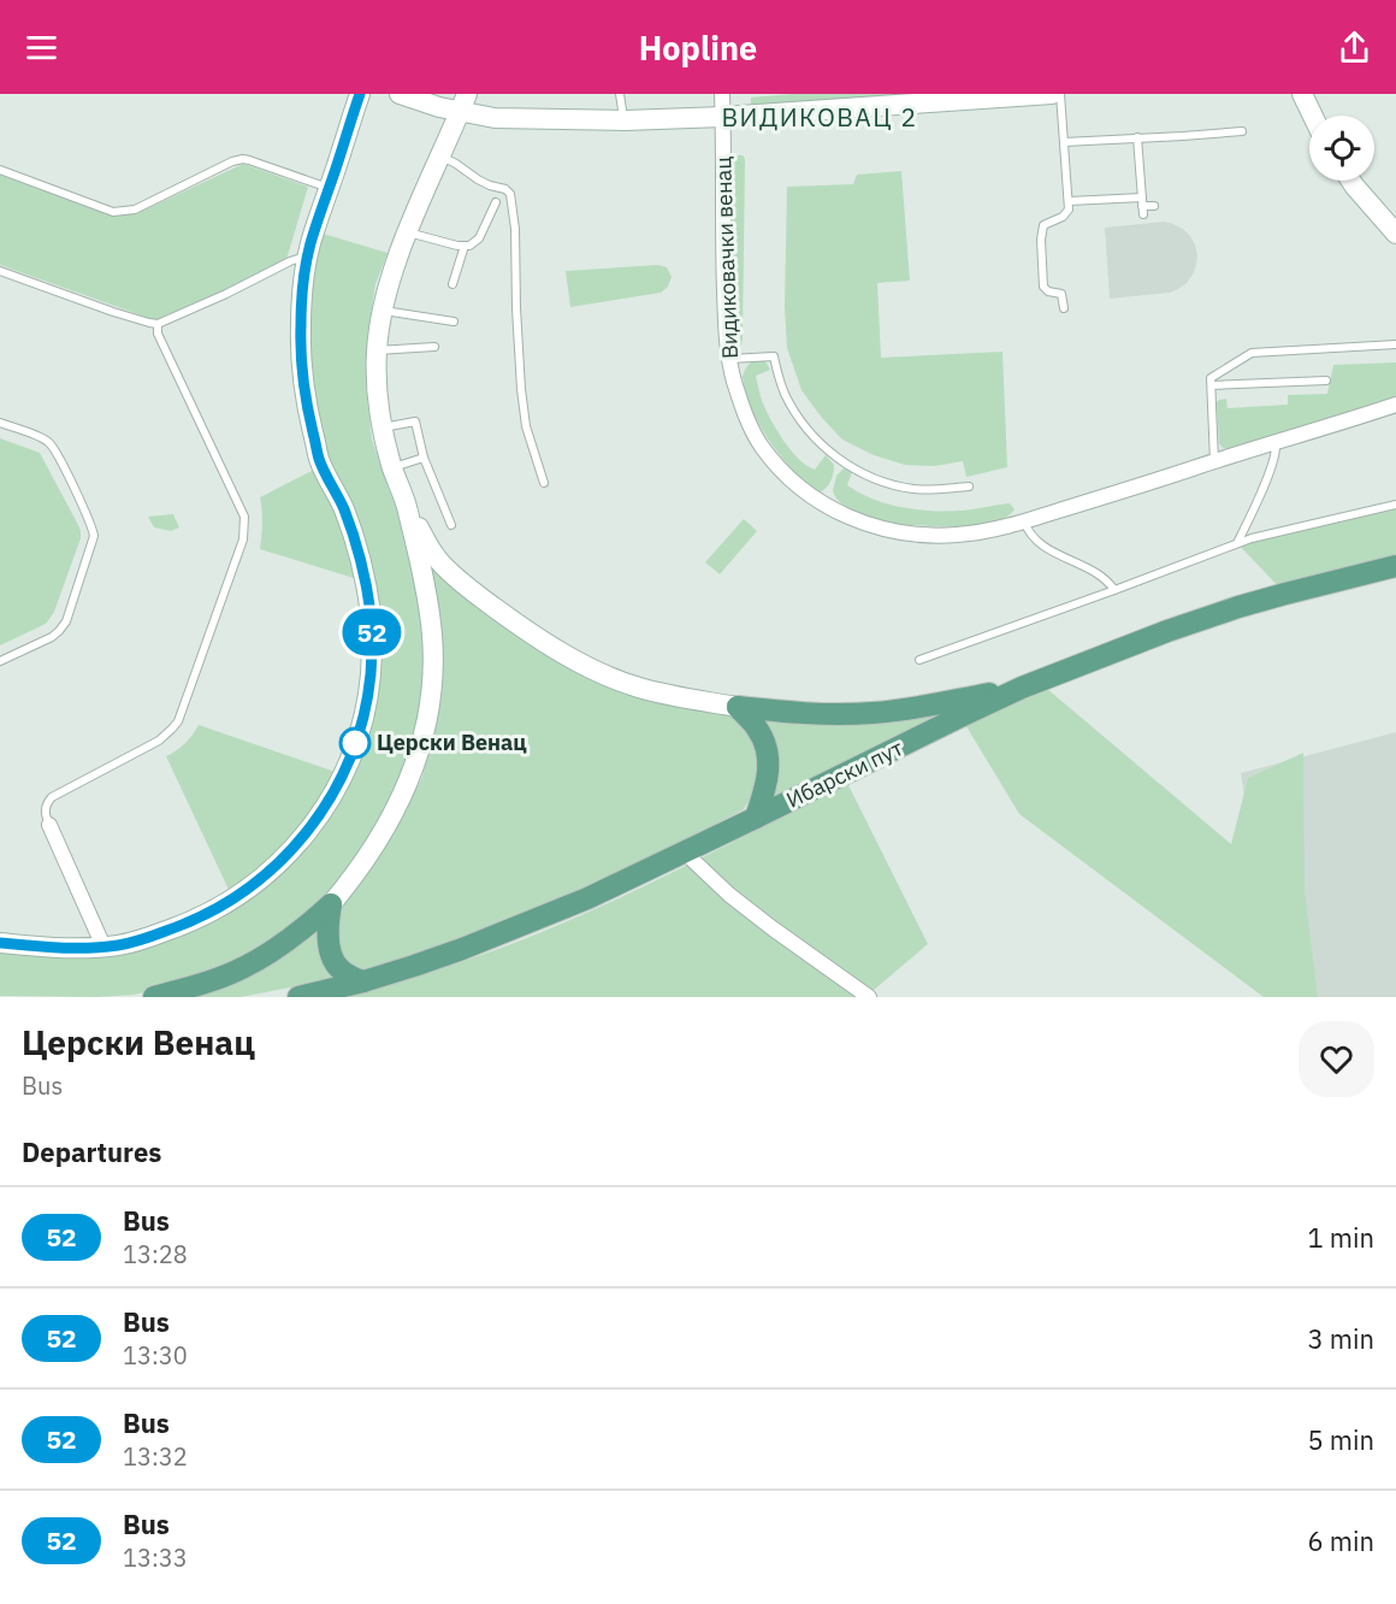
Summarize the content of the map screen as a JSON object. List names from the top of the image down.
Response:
{
  "streets": {
    "main road": ["Ибарски пут"],
    "street": ["Видиковачки венац"]
  },
  "districts": ["ВИДИКОВАЦ 2"],
  "places": ["Церски Венац"],
  "lines": ["bus line 52"],
  "page": {
    "header": "Hopline",
    "on_map": "52",
    "heading": [
      ["Церски Венац", "Bus"],
      "Departures"
    ],
    "list": [
      {
        "mark": "52",
        "name": "Bus",
        "note": "13:28",
        "value": "1 min"
      },
      {
        "mark": "52",
        "name": "Bus",
        "note": "13:30",
        "value": "3 min"
      },
      {
        "mark": "52",
        "name": "Bus",
        "note": "13:32",
        "value": "5 min"
      },
      {
        "mark": "52",
        "name": "Bus",
        "note": "13:33",
        "value": "6 min"
      }
    ]
  }
}
